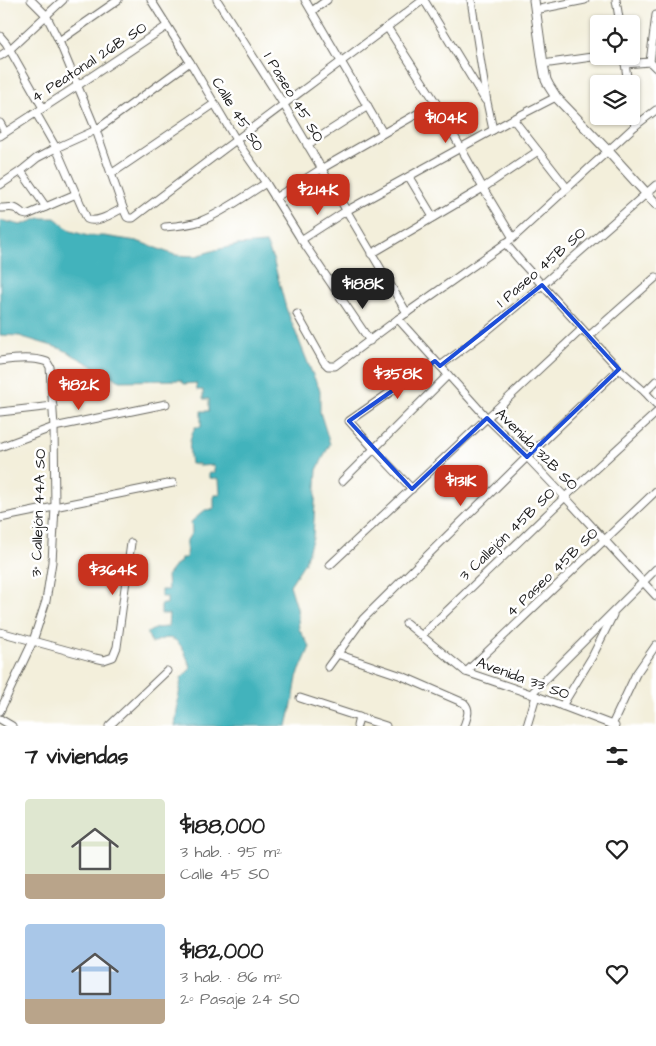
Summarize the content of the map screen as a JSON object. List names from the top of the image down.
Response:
{
  "streets": {
    "street": [
      "4 Peatonal 26B SO",
      "1 Paseo 45 SO",
      "Calle 45 SO",
      "1 Paseo 45B SO",
      "Avenida 32B SO",
      "3° Callejón 44A SO",
      "3 Callejón 45B SO",
      "4 Paseo 45B SO",
      "Avenida 33 SO"
    ]
  },
  "crossings": [
    ["4 Peatonal 26B SO", "Calle 45 SO"],
    ["1 Paseo 45B SO", "Avenida 32B SO"],
    ["Avenida 32B SO", "3 Callejón 45B SO"],
    ["Avenida 32B SO", "4 Paseo 45B SO"],
    ["3 Callejón 45B SO", "Avenida 33 SO"],
    ["4 Paseo 45B SO", "Avenida 33 SO"]
  ],
  "page": {
    "price": [
      "$104K",
      "$214K",
      "$188K",
      "$358K",
      "$182K",
      "$131K",
      "$364K"
    ],
    "heading": "7 viviendas",
    "list": [
      {
        "name": "$188,000",
        "note": "3 hab. · 95 m² · Calle 45 SO"
      },
      {
        "name": "$182,000",
        "note": "3 hab. · 86 m² · 2º Pasaje 24 SO"
      }
    ]
  }
}
